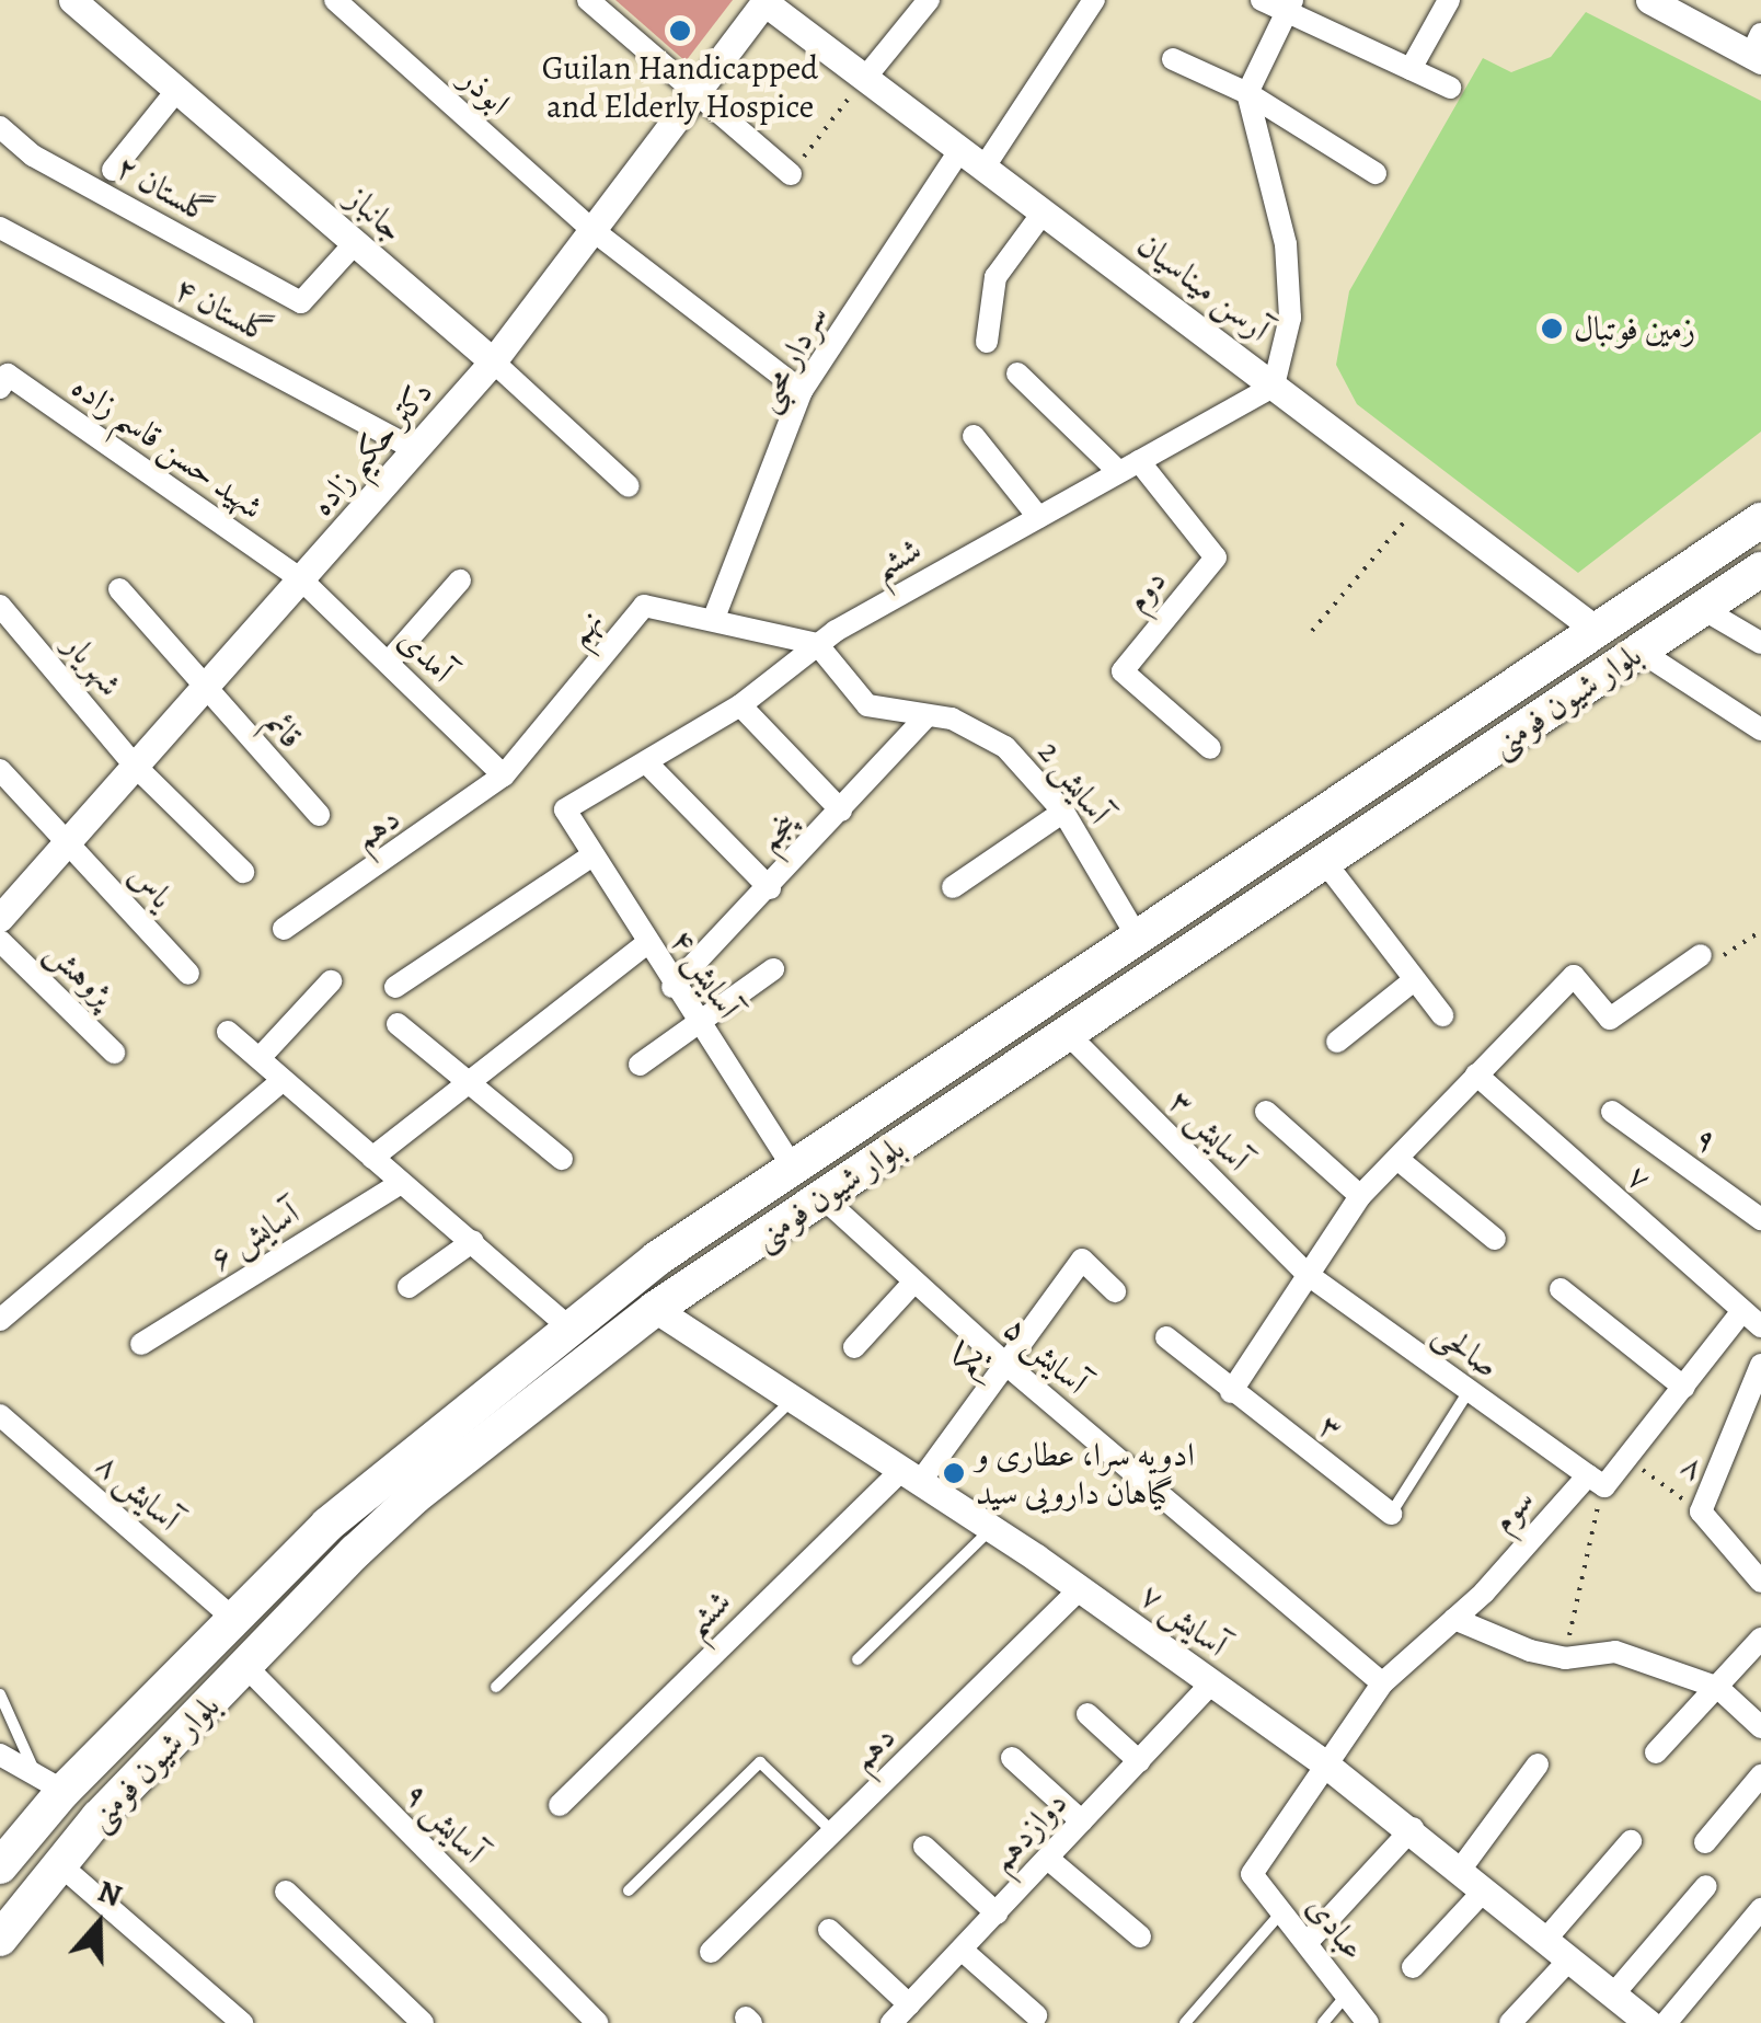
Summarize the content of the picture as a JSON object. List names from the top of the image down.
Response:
{
  "streets": {
    "main road": ["بلوار شیون فومنی"],
    "street": [
      "ابوذر",
      "گلستان ۲",
      "جانباز",
      "آرسن میناسیان",
      "گلستان ۴",
      "سردار محبی",
      "شهید حسن قاسم زاده",
      "دکتر حکیم زاده",
      "ششم",
      "دوم",
      "نهم",
      "آمدی",
      "شهریار",
      "قائم",
      "آسایش 2",
      "دهم",
      "پنجم",
      "یاس",
      "پژوهش",
      "آسایش ۴",
      "آسایش ۳",
      "۹",
      "۷",
      "آسایش ۶",
      "صالحی",
      "آسایش ۵",
      "یکم",
      "۳",
      "۸",
      "آسایش ۸",
      "سوم",
      "آسایش ۷",
      "آسایش ۹",
      "دوازدهم",
      "عبادی"
    ]
  },
  "crossings": [
    ["ابوذر", "سردار محبی"],
    ["ابوذر", "دکتر حکیم زاده"],
    ["گلستان ۲", "جانباز"],
    ["جانباز", "دکتر حکیم زاده"],
    ["آرسن میناسیان", "سردار محبی"],
    ["آرسن میناسیان", "دکتر حکیم زاده"],
    ["آرسن میناسیان", "ششم"],
    ["آرسن میناسیان", "بلوار شیون فومنی"],
    ["گلستان ۴", "دکتر حکیم زاده"],
    ["سردار محبی", "نهم"],
    ["شهید حسن قاسم زاده", "دکتر حکیم زاده"],
    ["شهید حسن قاسم زاده", "آمدی"],
    ["دکتر حکیم زاده", "آمدی"],
    ["دکتر حکیم زاده", "شهریار"],
    ["دکتر حکیم زاده", "قائم"],
    ["دکتر حکیم زاده", "یاس"],
    ["ششم", "دوم"],
    ["ششم", "نهم"],
    ["ششم", "آسایش 2"],
    ["ششم", "آسایش ۴"],
    ["ششم", "یکم"],
    ["ششم", "آسایش ۷"],
    ["نهم", "آمدی"],
    ["نهم", "آسایش 2"],
    ["نهم", "دهم"],
    ["آمدی", "دهم"],
    ["بلوار شیون فومنی", "آسایش 2"],
    ["بلوار شیون فومنی", "آسایش ۴"],
    ["بلوار شیون فومنی", "آسایش ۳"],
    ["بلوار شیون فومنی", "آسایش ۵"],
    ["بلوار شیون فومنی", "آسایش ۸"],
    ["بلوار شیون فومنی", "آسایش ۷"],
    ["بلوار شیون فومنی", "آسایش ۹"],
    ["آسایش 2", "پنجم"],
    ["دهم", "آسایش ۷"],
    ["پنجم", "آسایش ۴"],
    ["آسایش ۳", "صالحی"],
    ["۷", "سوم"],
    ["صالحی", "سوم"],
    ["آسایش ۵", "یکم"],
    ["آسایش ۵", "سوم"],
    ["یکم", "آسایش ۷"],
    ["۸", "سوم"],
    ["سوم", "آسایش ۷"],
    ["سوم", "عبادی"],
    ["آسایش ۷", "دوازدهم"]
  ],
  "places": ["Guilan Handicapped and Elderly Hospice", "زمین فوتبال", "ادویه سرا، عطاری و گیاهان دارویی سید"],
  "north": "top"
}
